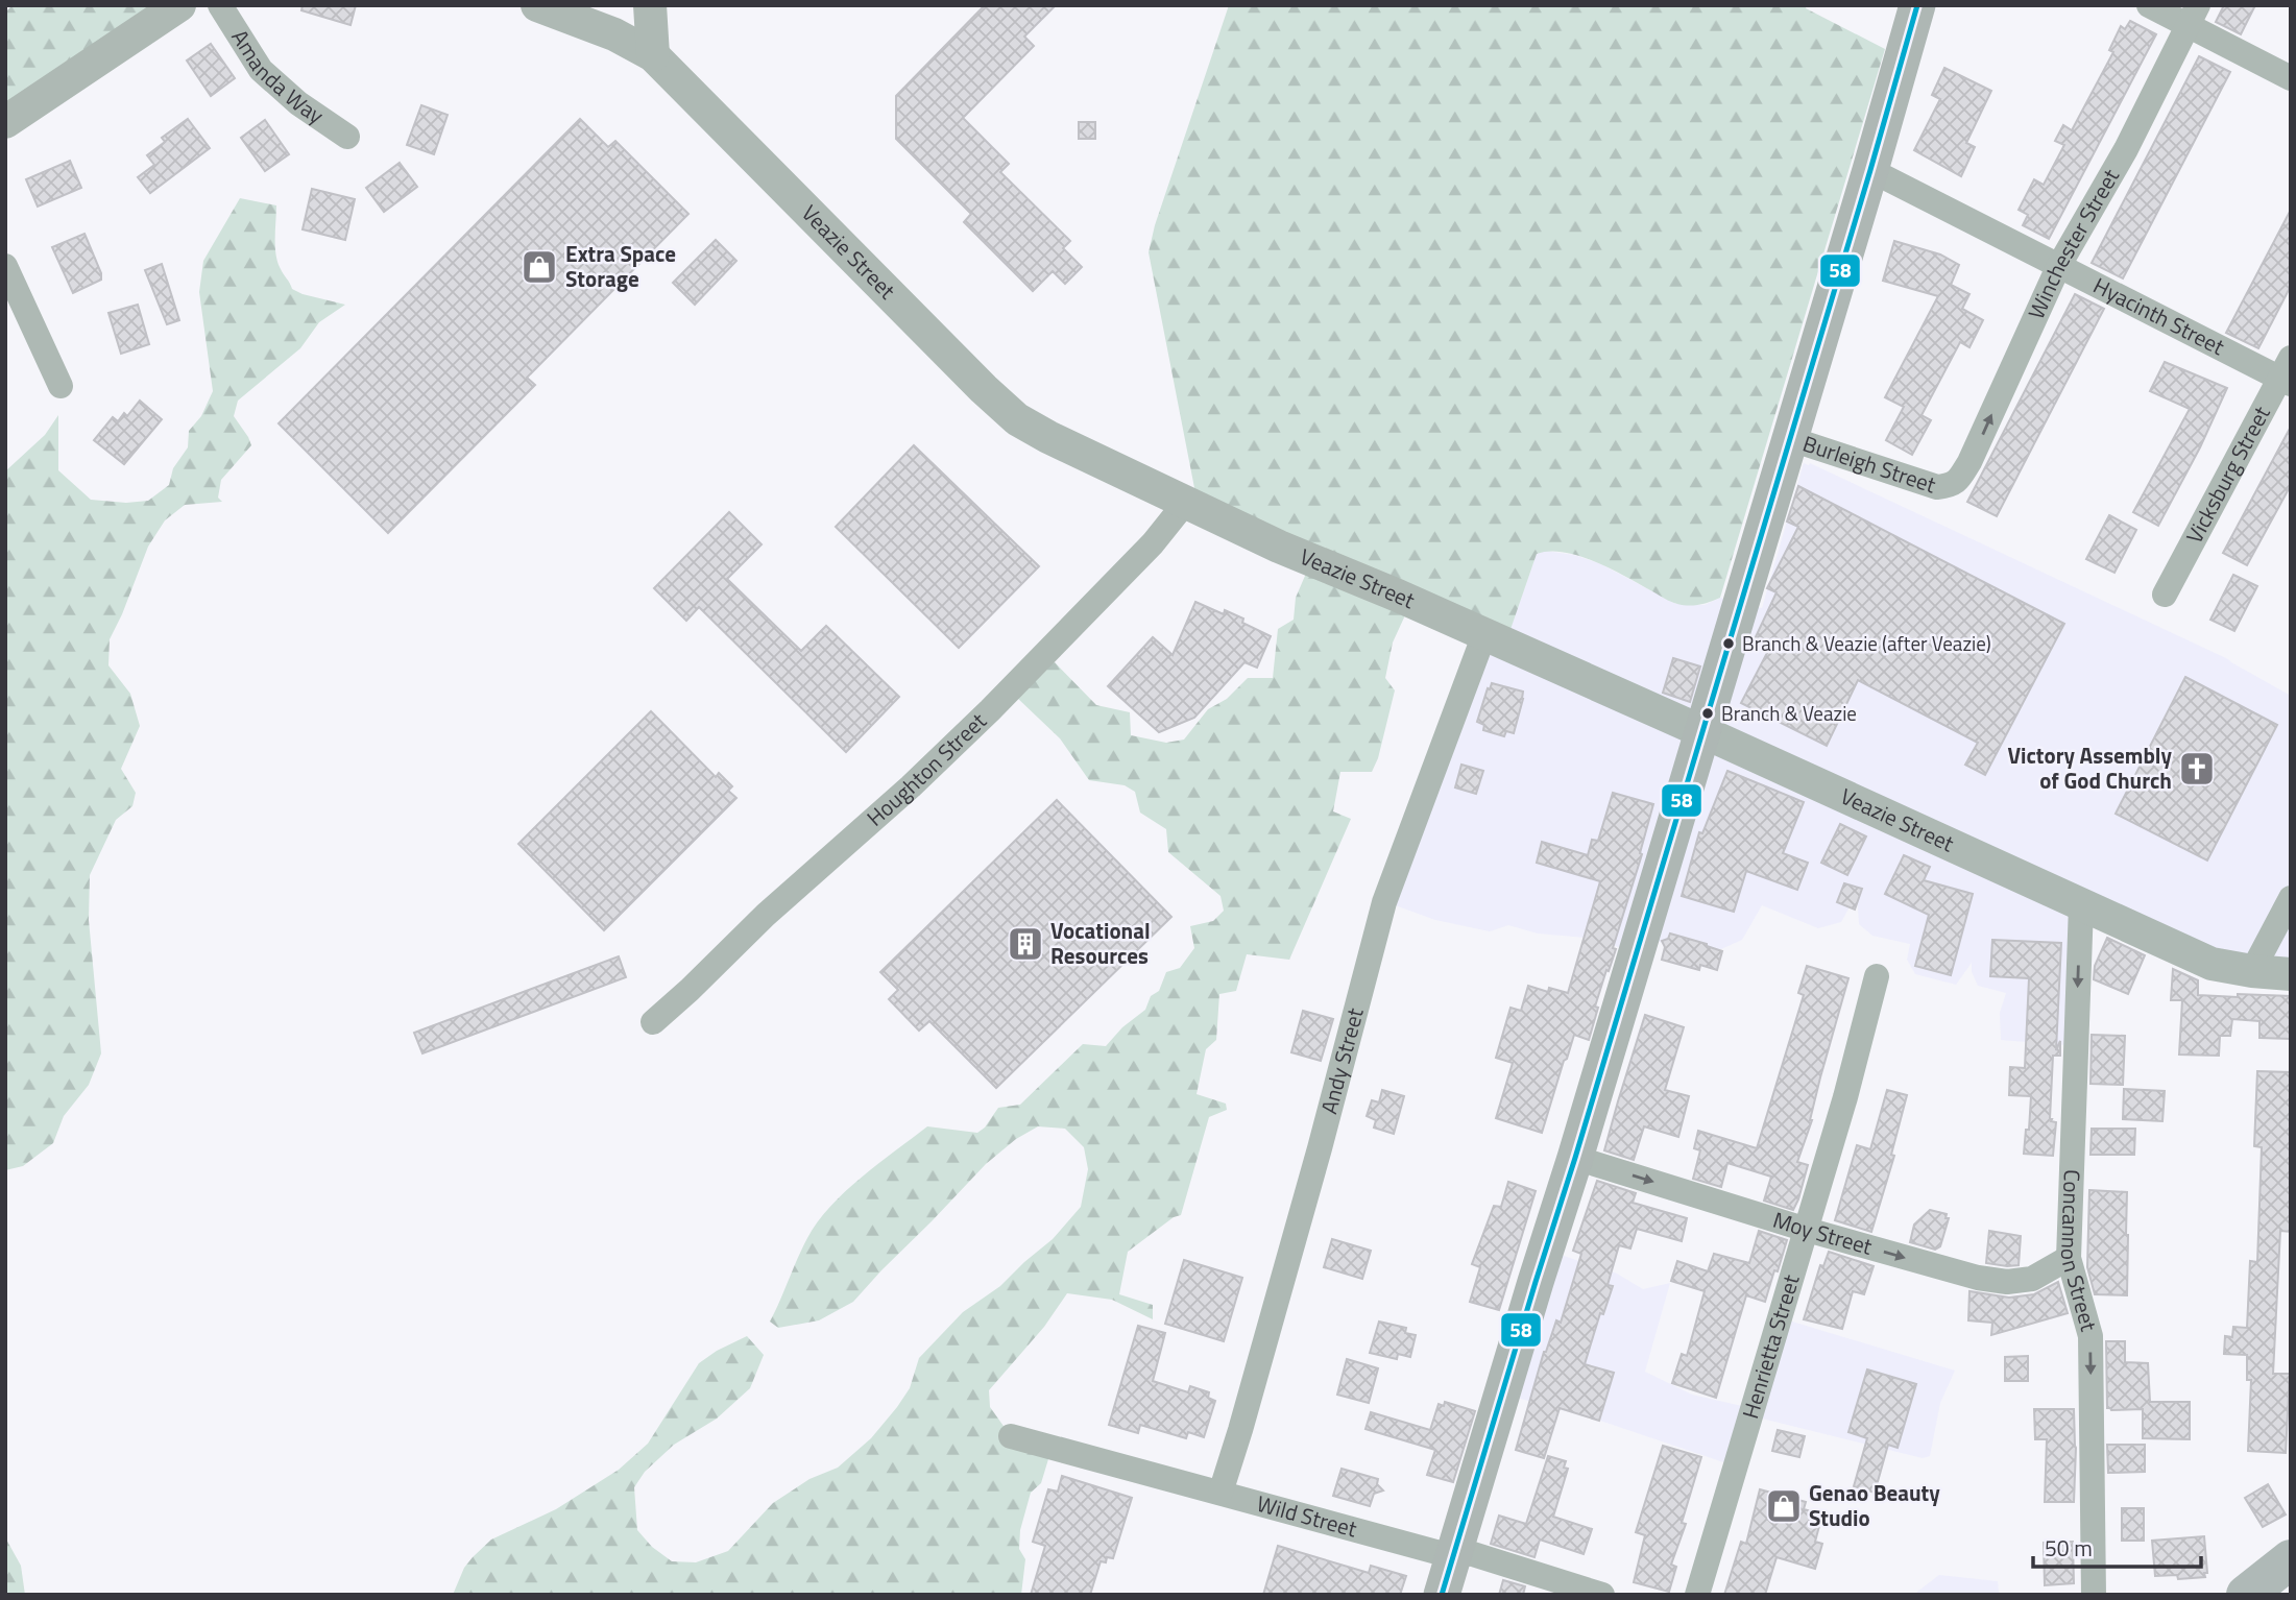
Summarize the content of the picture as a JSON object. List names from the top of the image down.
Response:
{
  "streets": {
    "street": [
      "Amanda Way",
      "Winchester Street",
      "Veazie Street",
      "Hyacinth Street",
      "Burleigh Street",
      "Vicksburg Street",
      "Houghton Street",
      "Andy Street",
      "Moy Street",
      "Concannon Street",
      "Henrietta Street",
      "Wild Street"
    ]
  },
  "crossings": [
    ["Winchester Street", "Hyacinth Street"],
    ["Winchester Street", "Burleigh Street"],
    ["Veazie Street", "Houghton Street"],
    ["Veazie Street", "Andy Street"],
    ["Veazie Street", "Concannon Street"],
    ["Hyacinth Street", "Vicksburg Street"],
    ["Andy Street", "Wild Street"],
    ["Moy Street", "Concannon Street"],
    ["Moy Street", "Henrietta Street"]
  ],
  "one_way": ["Winchester Street", "Moy Street", "Concannon Street"],
  "places": {
    "shop": ["Extra Space Storage", "Genao Beauty Studio"],
    "other": ["Branch & Veazie (after Veazie)", "Branch & Veazie"],
    "church": ["Victory Assembly of God Church"],
    "building": ["Vocational Resources"]
  },
  "lines": ["transit line 58"],
  "scale_bar": "50 m"
}
